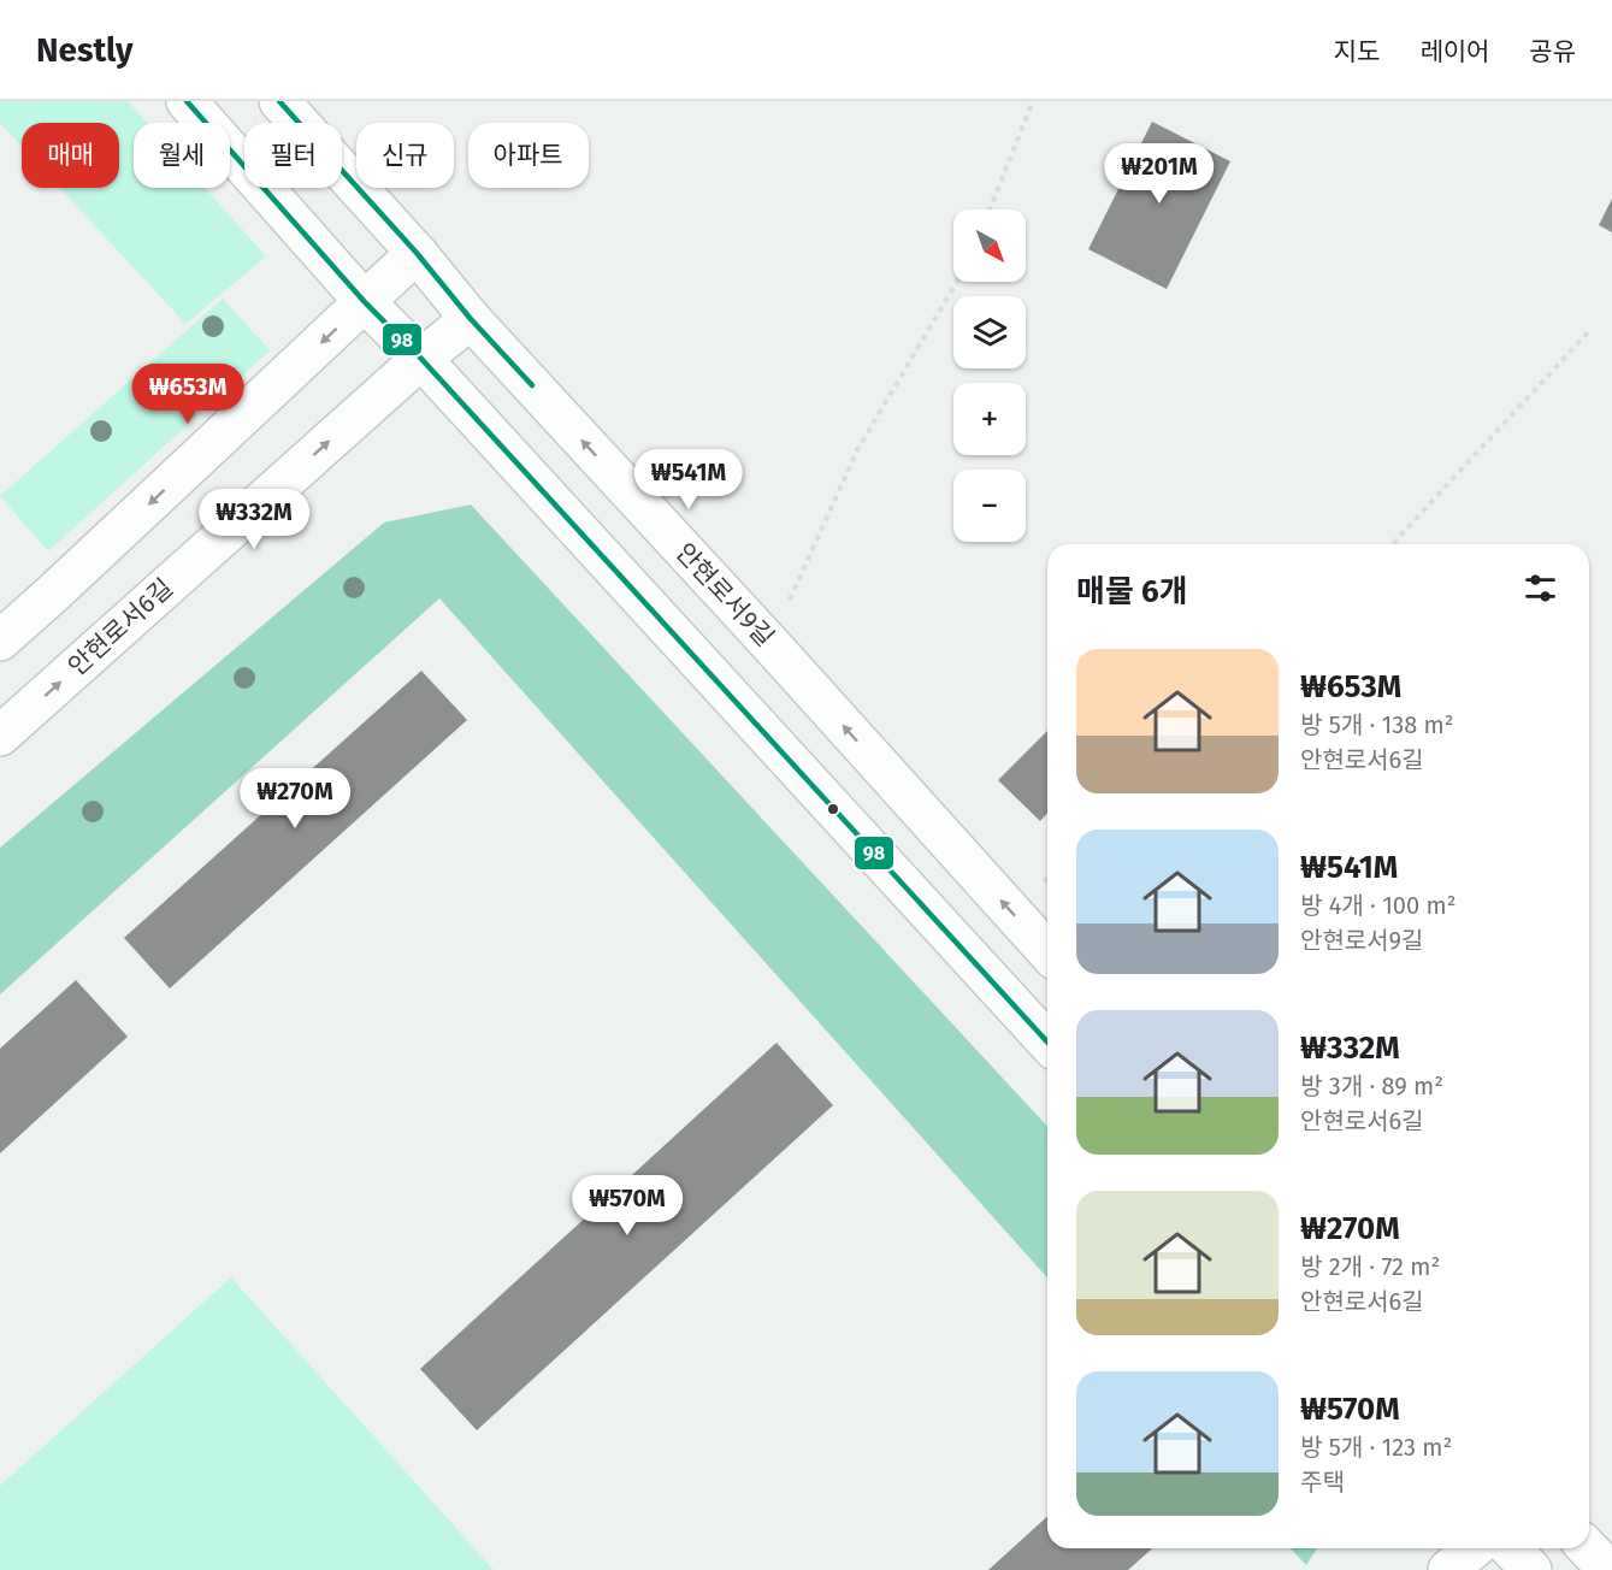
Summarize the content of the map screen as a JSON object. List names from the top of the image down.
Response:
{
  "streets": {
    "street": ["안현로서9길", "안현로서6길"]
  },
  "crossings": [
    ["안현로서9길", "안현로서6길"]
  ],
  "lines": ["transit line 98"],
  "north": "bottom right",
  "page": {
    "header": "Nestly",
    "nav": ["지도", "레이어", "공유"],
    "chip": [
      "매매",
      "월세",
      "필터",
      "신규",
      "아파트"
    ],
    "price": [
      "₩201M",
      "₩653M",
      "₩541M",
      "₩332M",
      "₩270M",
      "₩570M"
    ],
    "map_buttons": ["+", "−"],
    "heading": "매물 6개",
    "list": [
      {
        "name": "₩653M",
        "note": "방 5개 · 138 m² · 안현로서6길"
      },
      {
        "name": "₩541M",
        "note": "방 4개 · 100 m² · 안현로서9길"
      },
      {
        "name": "₩332M",
        "note": "방 3개 · 89 m² · 안현로서6길"
      },
      {
        "name": "₩270M",
        "note": "방 2개 · 72 m² · 안현로서6길"
      },
      {
        "name": "₩570M",
        "note": "방 5개 · 123 m² · 주택"
      }
    ]
  }
}
